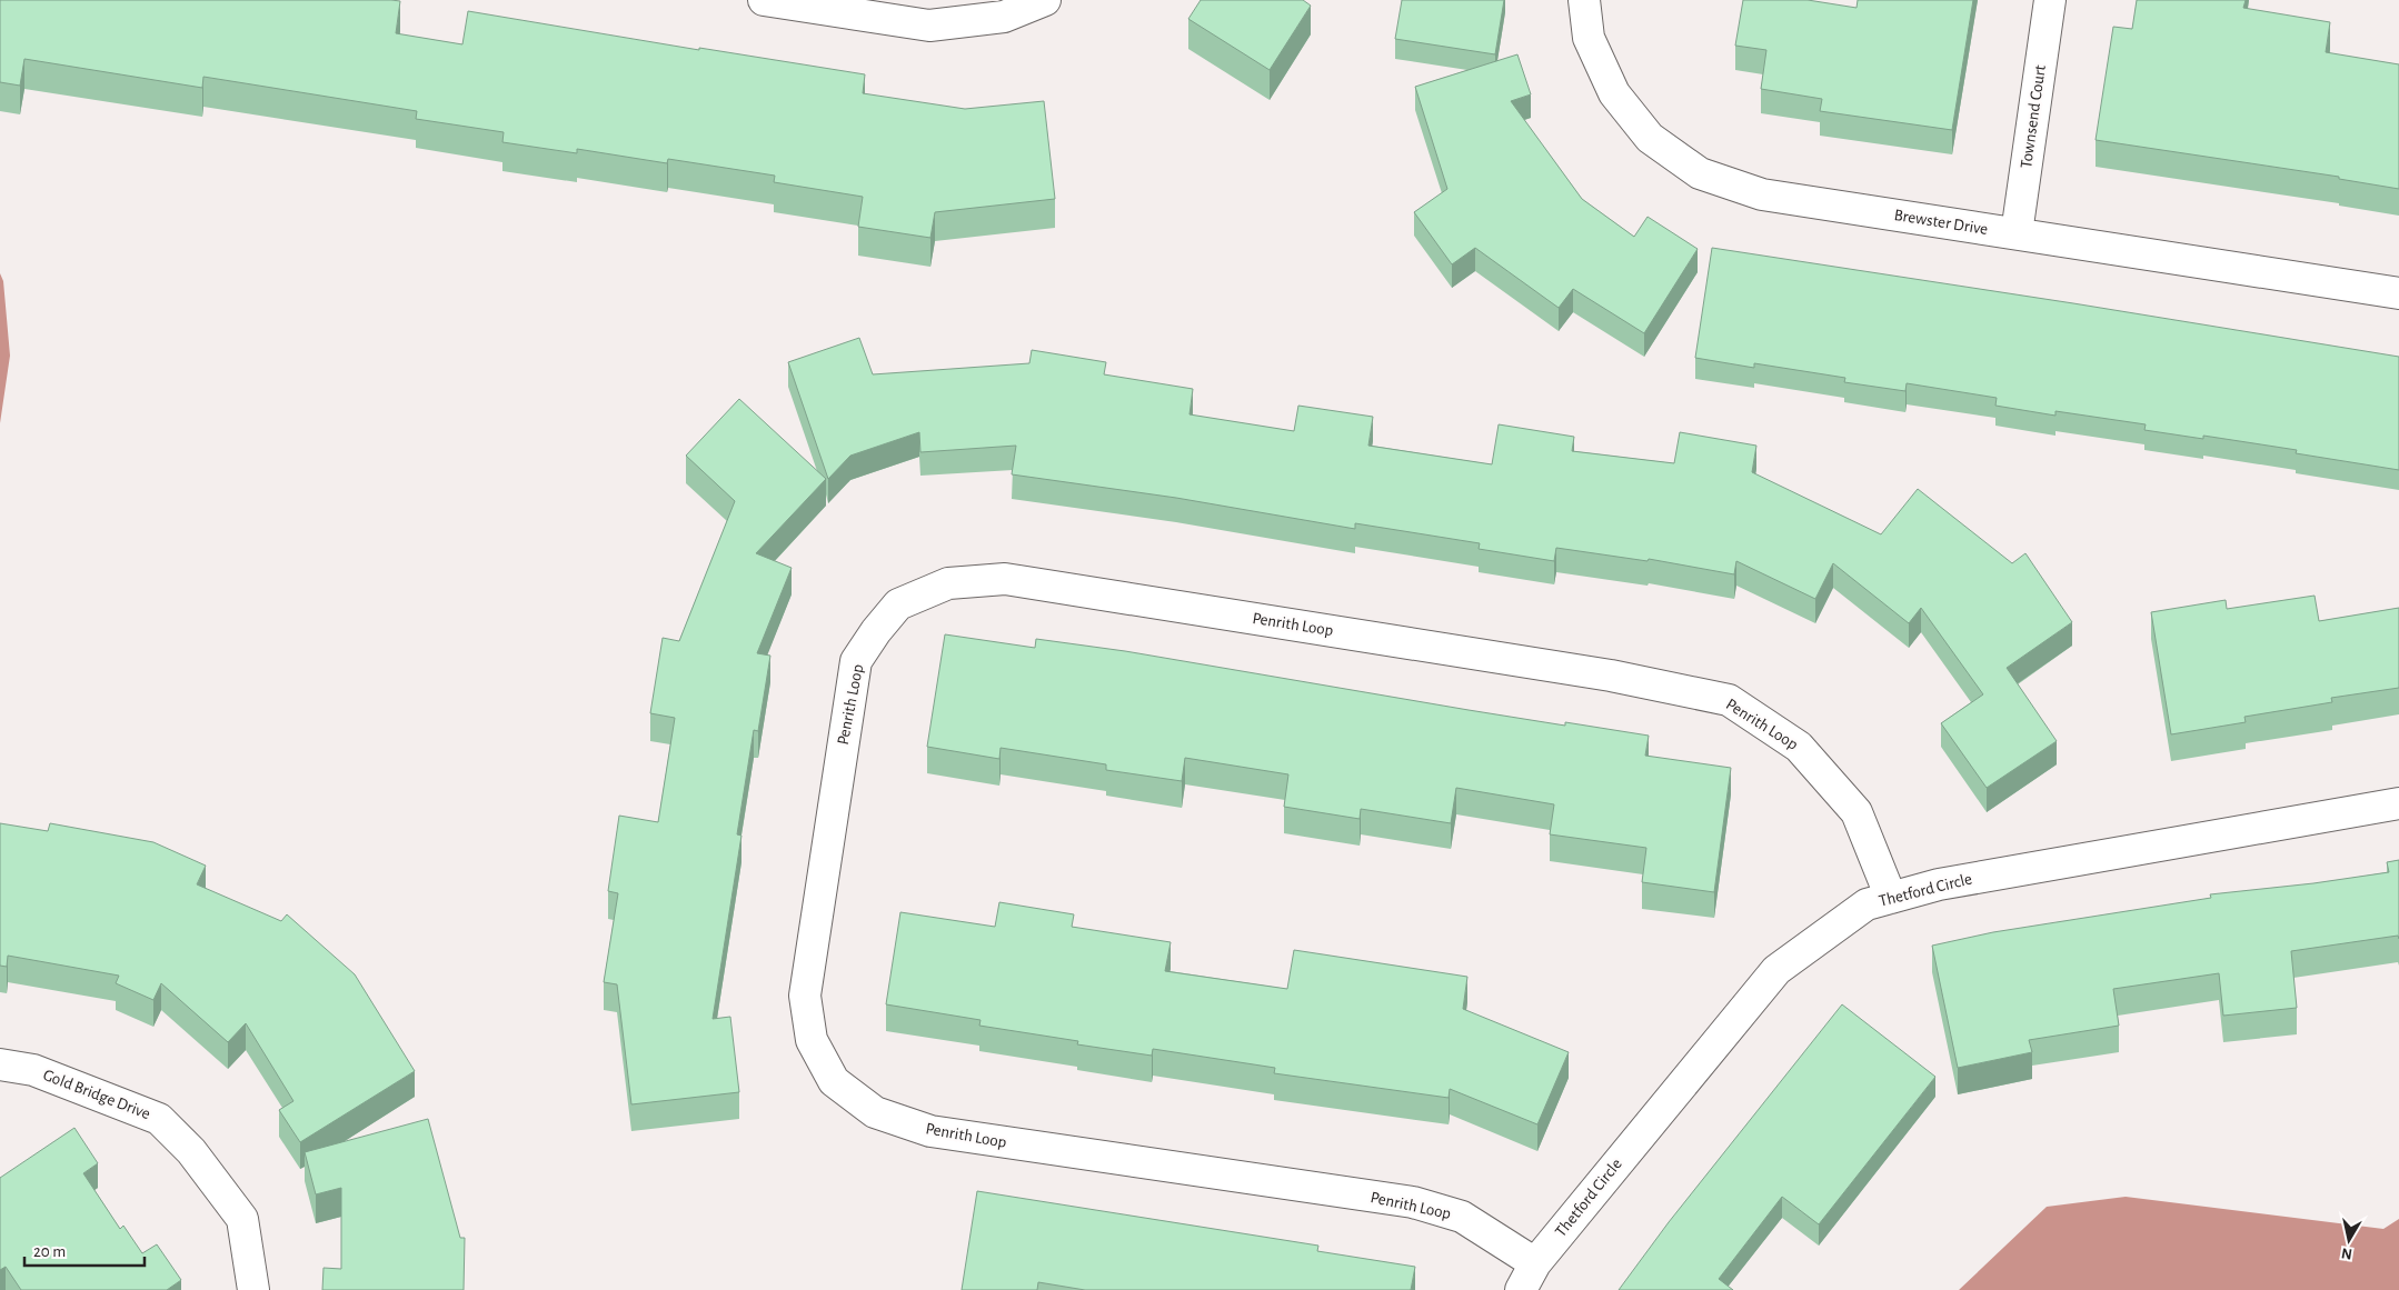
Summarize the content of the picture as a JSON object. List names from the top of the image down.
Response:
{
  "streets": {
    "street": [
      "Townsend Court",
      "Brewster Drive",
      "Penrith Loop",
      "Thetford Circle",
      "Gold Bridge Drive"
    ]
  },
  "crossings": [
    ["Townsend Court", "Brewster Drive"],
    ["Penrith Loop", "Thetford Circle"]
  ],
  "scale_bar": "20 m",
  "north": "bottom"
}
